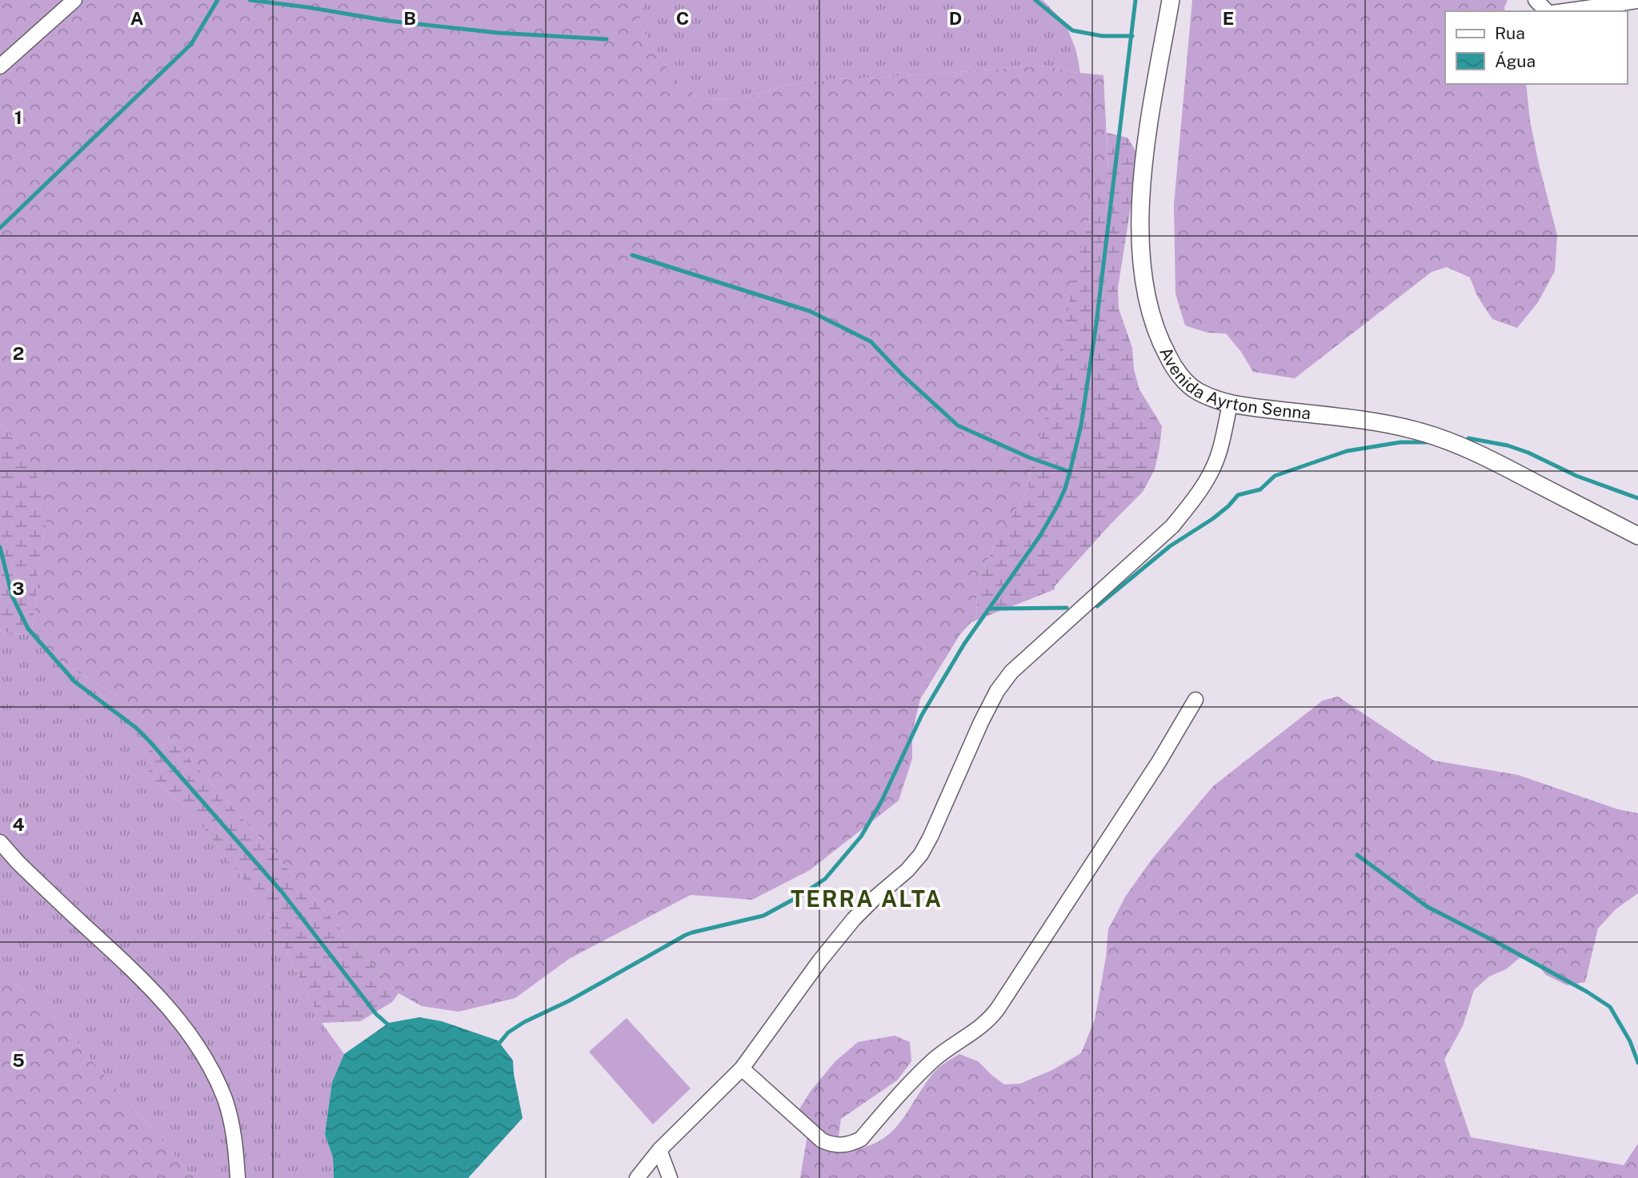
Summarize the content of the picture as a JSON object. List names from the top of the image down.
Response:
{
  "streets": {
    "street": ["Avenida Ayrton Senna"]
  },
  "districts": ["TERRA ALTA"],
  "legend": ["Rua", "Água"],
  "grid": {
    "columns": [
      "A",
      "B",
      "C",
      "D",
      "E"
    ],
    "rows": [
      "1",
      "2",
      "3",
      "4",
      "5"
    ]
  }
}
